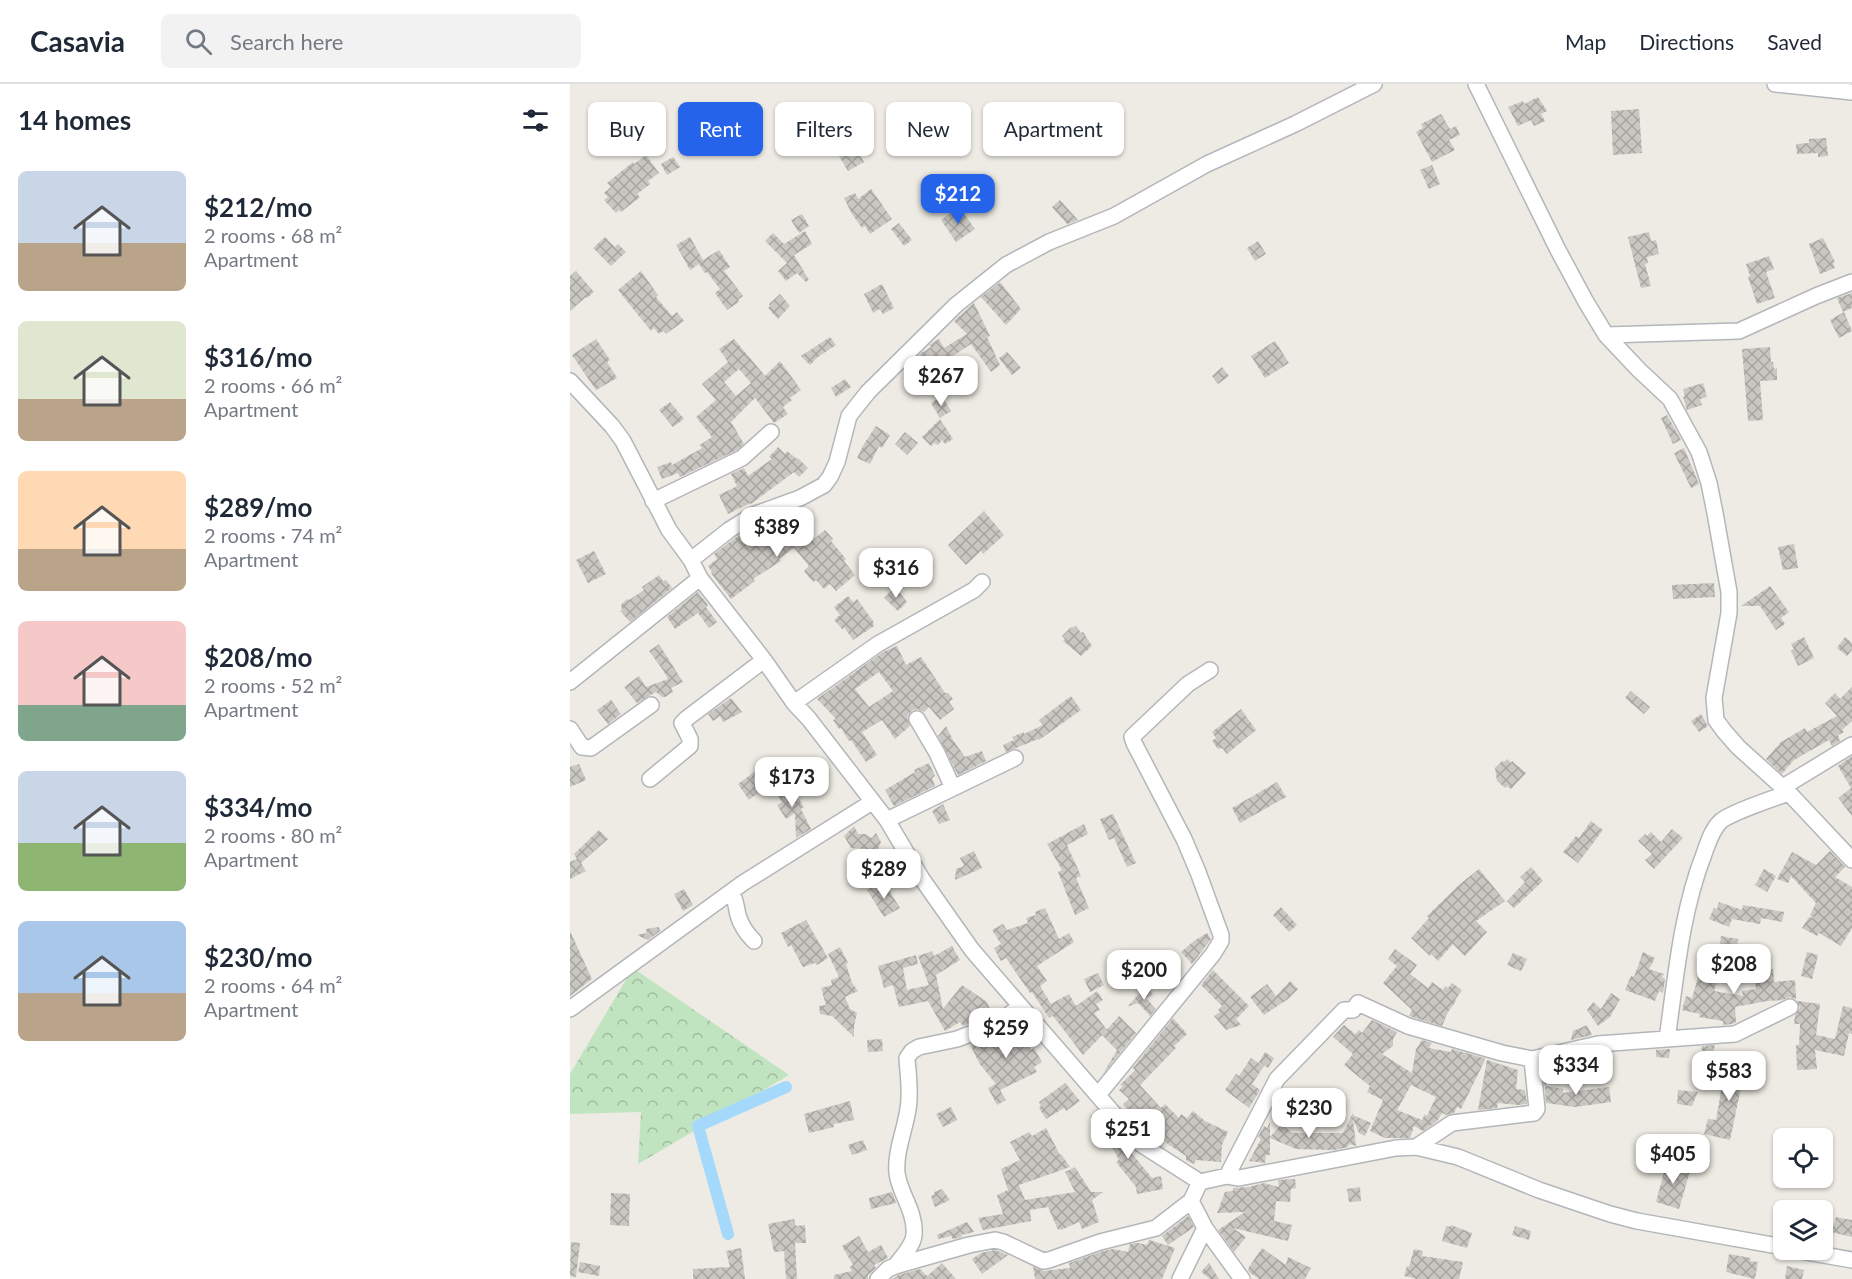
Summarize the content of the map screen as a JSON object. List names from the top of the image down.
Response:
{
  "page": {
    "header": "Casavia",
    "search": "Search here",
    "nav": ["Map", "Directions", "Saved"],
    "heading": "14 homes",
    "chip": [
      "Buy",
      "Rent",
      "Filters",
      "New",
      "Apartment"
    ],
    "list": [
      {
        "name": "$212/mo",
        "note": "2 rooms · 68 m² · Apartment"
      },
      {
        "name": "$316/mo",
        "note": "2 rooms · 66 m² · Apartment"
      },
      {
        "name": "$289/mo",
        "note": "2 rooms · 74 m² · Apartment"
      },
      {
        "name": "$208/mo",
        "note": "2 rooms · 52 m² · Apartment"
      },
      {
        "name": "$334/mo",
        "note": "2 rooms · 80 m² · Apartment"
      },
      {
        "name": "$230/mo",
        "note": "2 rooms · 64 m² · Apartment"
      }
    ],
    "price": [
      "$212",
      "$267",
      "$389",
      "$316",
      "$173",
      "$289",
      "$208",
      "$200",
      "$259",
      "$334",
      "$583",
      "$230",
      "$251",
      "$405"
    ]
  }
}
